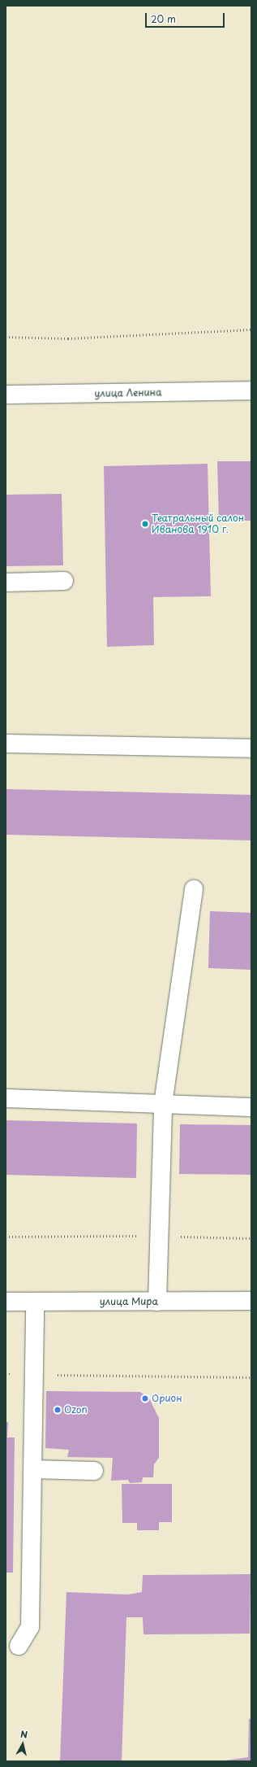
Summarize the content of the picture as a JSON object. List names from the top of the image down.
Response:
{
  "streets": {
    "main road": ["улица Ленина", "улица Мира"]
  },
  "places": ["Театральный салон Иванова 1910 г.", "Орион", "Ozon"],
  "scale_bar": "20 m",
  "north": "top"
}
